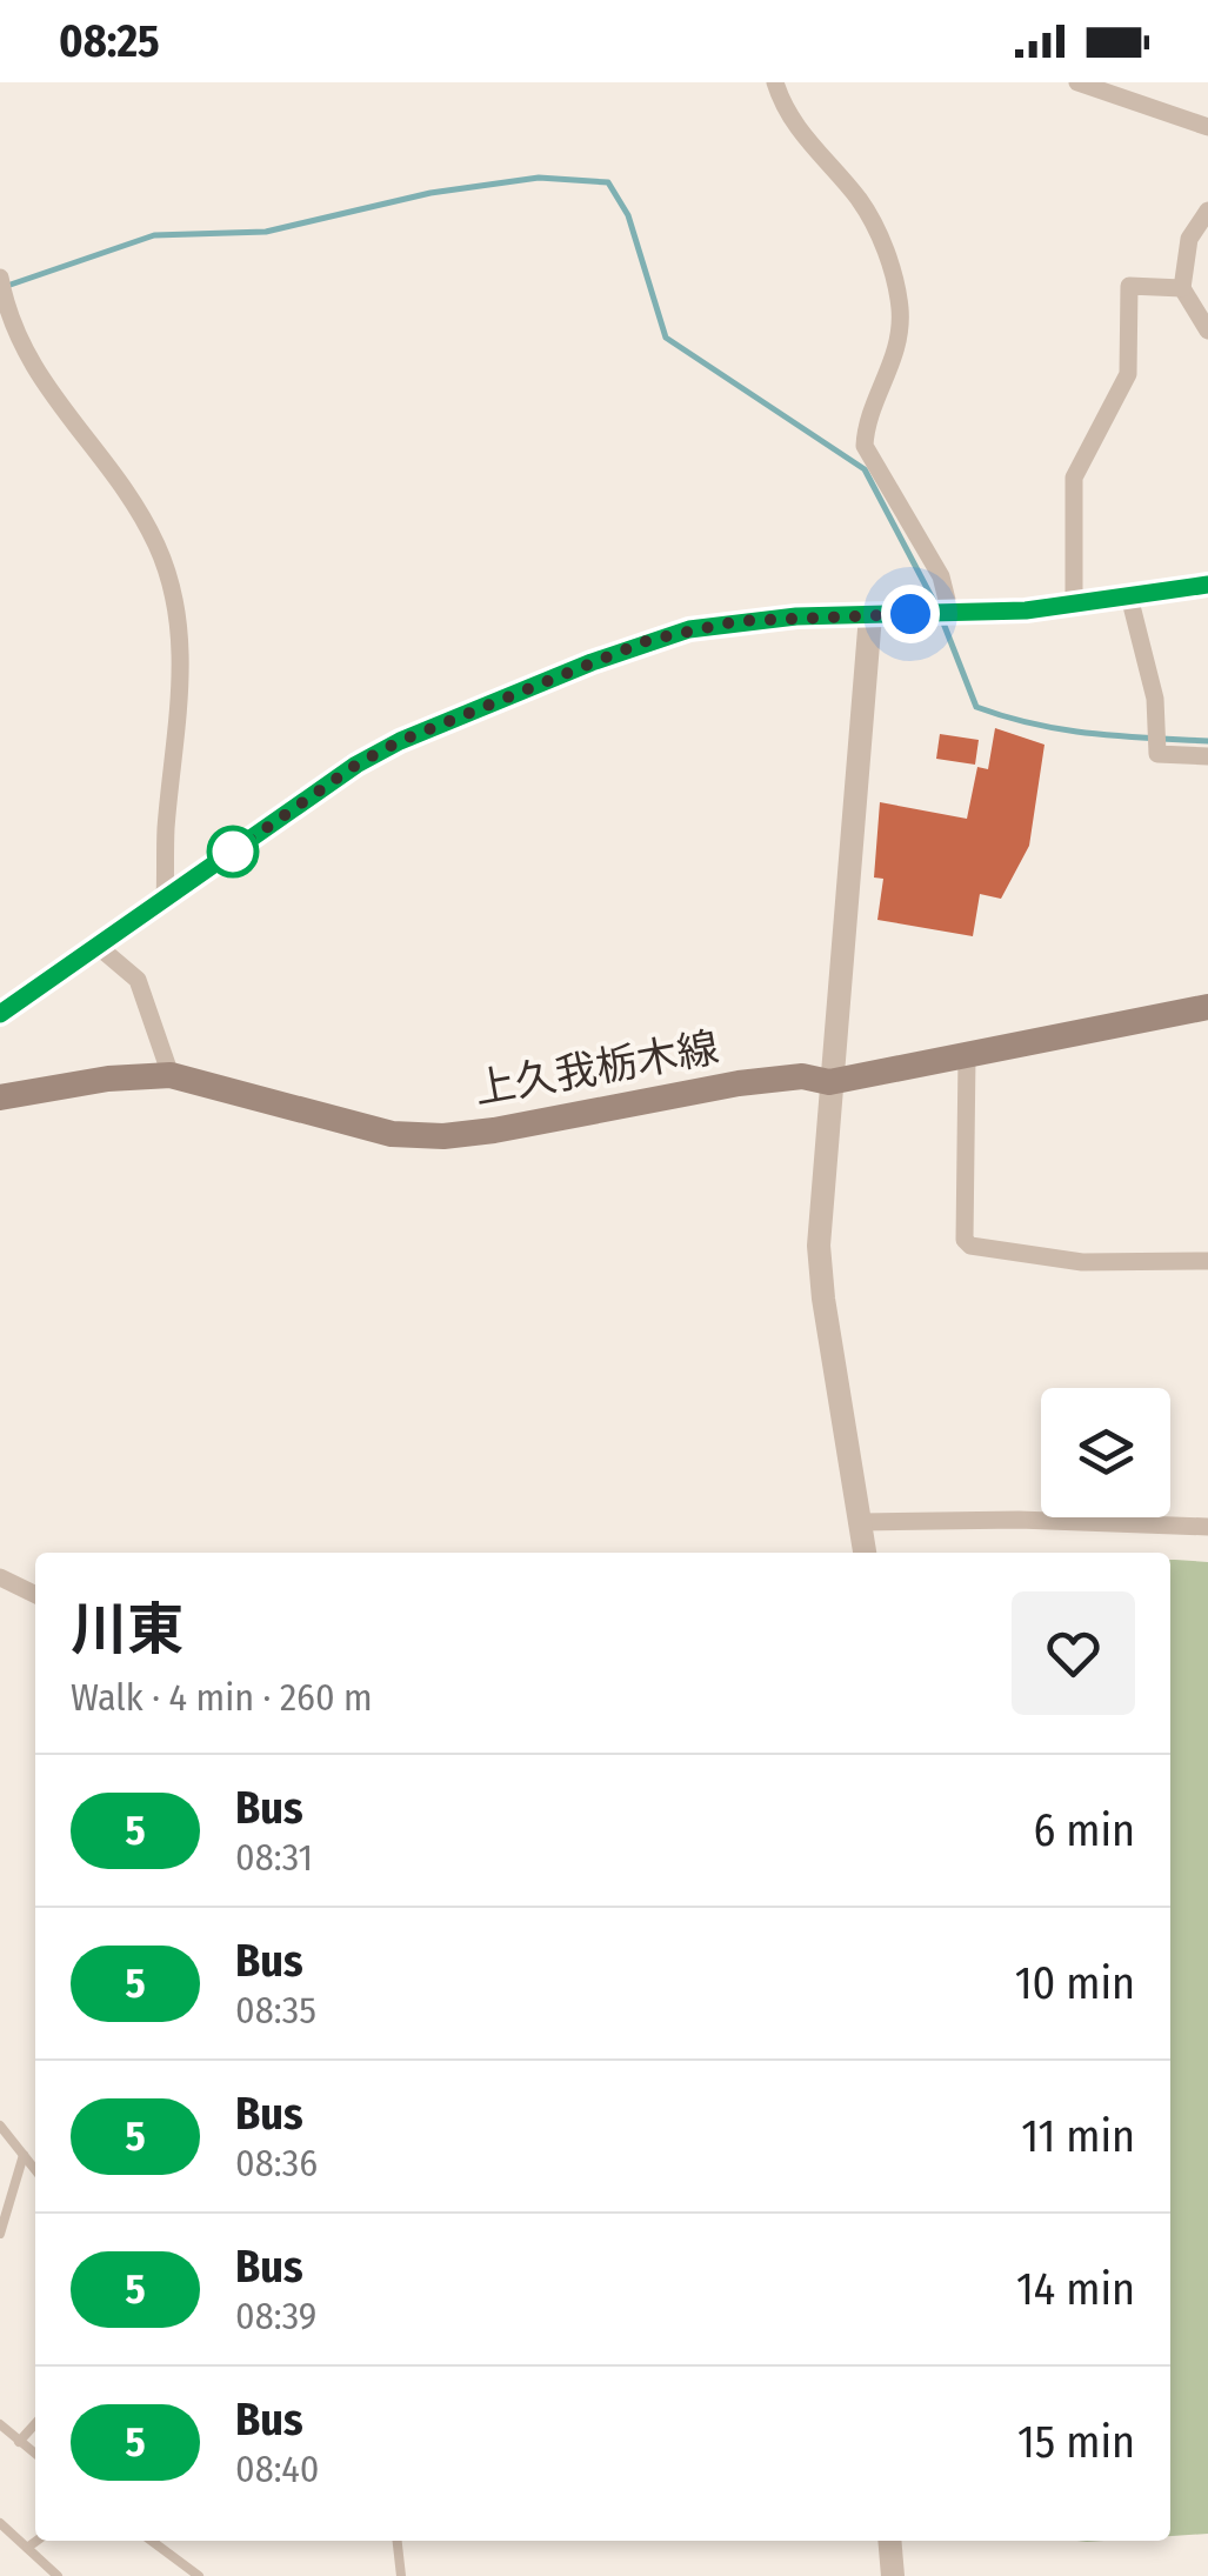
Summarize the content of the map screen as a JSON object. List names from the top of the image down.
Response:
{
  "streets": {
    "main road": ["上久我栃木線"]
  },
  "lines": ["bus line 5"],
  "page": {
    "status": "08:25",
    "heading": ["川東", "Walk · 4 min · 260 m"],
    "list": [
      {
        "mark": "5",
        "name": "Bus",
        "note": "08:31",
        "value": "6 min"
      },
      {
        "mark": "5",
        "name": "Bus",
        "note": "08:35",
        "value": "10 min"
      },
      {
        "mark": "5",
        "name": "Bus",
        "note": "08:36",
        "value": "11 min"
      },
      {
        "mark": "5",
        "name": "Bus",
        "note": "08:39",
        "value": "14 min"
      },
      {
        "mark": "5",
        "name": "Bus",
        "note": "08:40",
        "value": "15 min"
      }
    ]
  }
}
